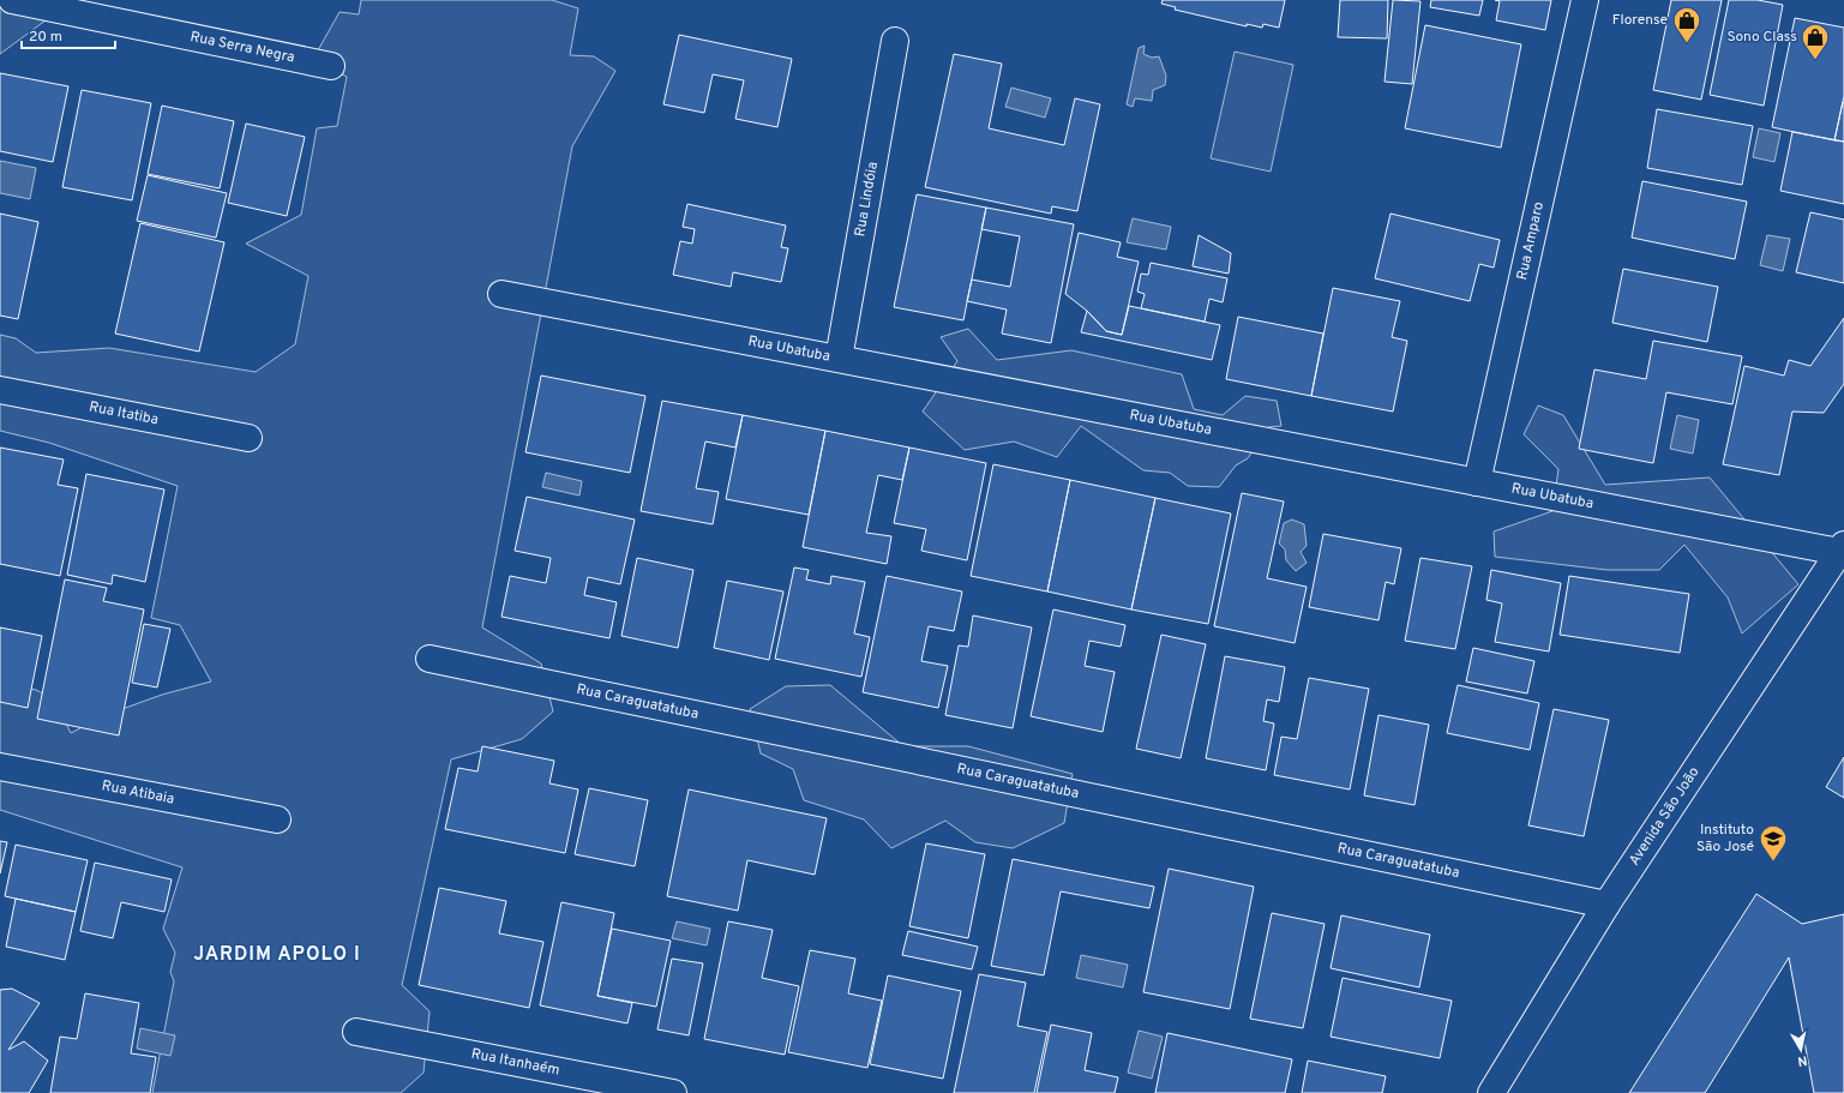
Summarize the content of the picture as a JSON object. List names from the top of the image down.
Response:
{
  "streets": {
    "street": [
      "Rua Serra Negra",
      "Rua Lindóia",
      "Rua Amparo",
      "Rua Ubatuba",
      "Rua Itatiba",
      "Rua Caraguatatuba",
      "Rua Atibaia",
      "Avenida São João",
      "Rua Itanhaém"
    ]
  },
  "crossings": [
    ["Rua Lindóia", "Rua Ubatuba"],
    ["Rua Amparo", "Rua Ubatuba"],
    ["Rua Ubatuba", "Avenida São João"],
    ["Rua Caraguatatuba", "Avenida São João"]
  ],
  "districts": ["JARDIM APOLO I"],
  "places": {
    "shop": ["Florense", "Sono Class"],
    "school or university": ["Instituto São José"]
  },
  "scale_bar": "20 m",
  "north": "bottom"
}
